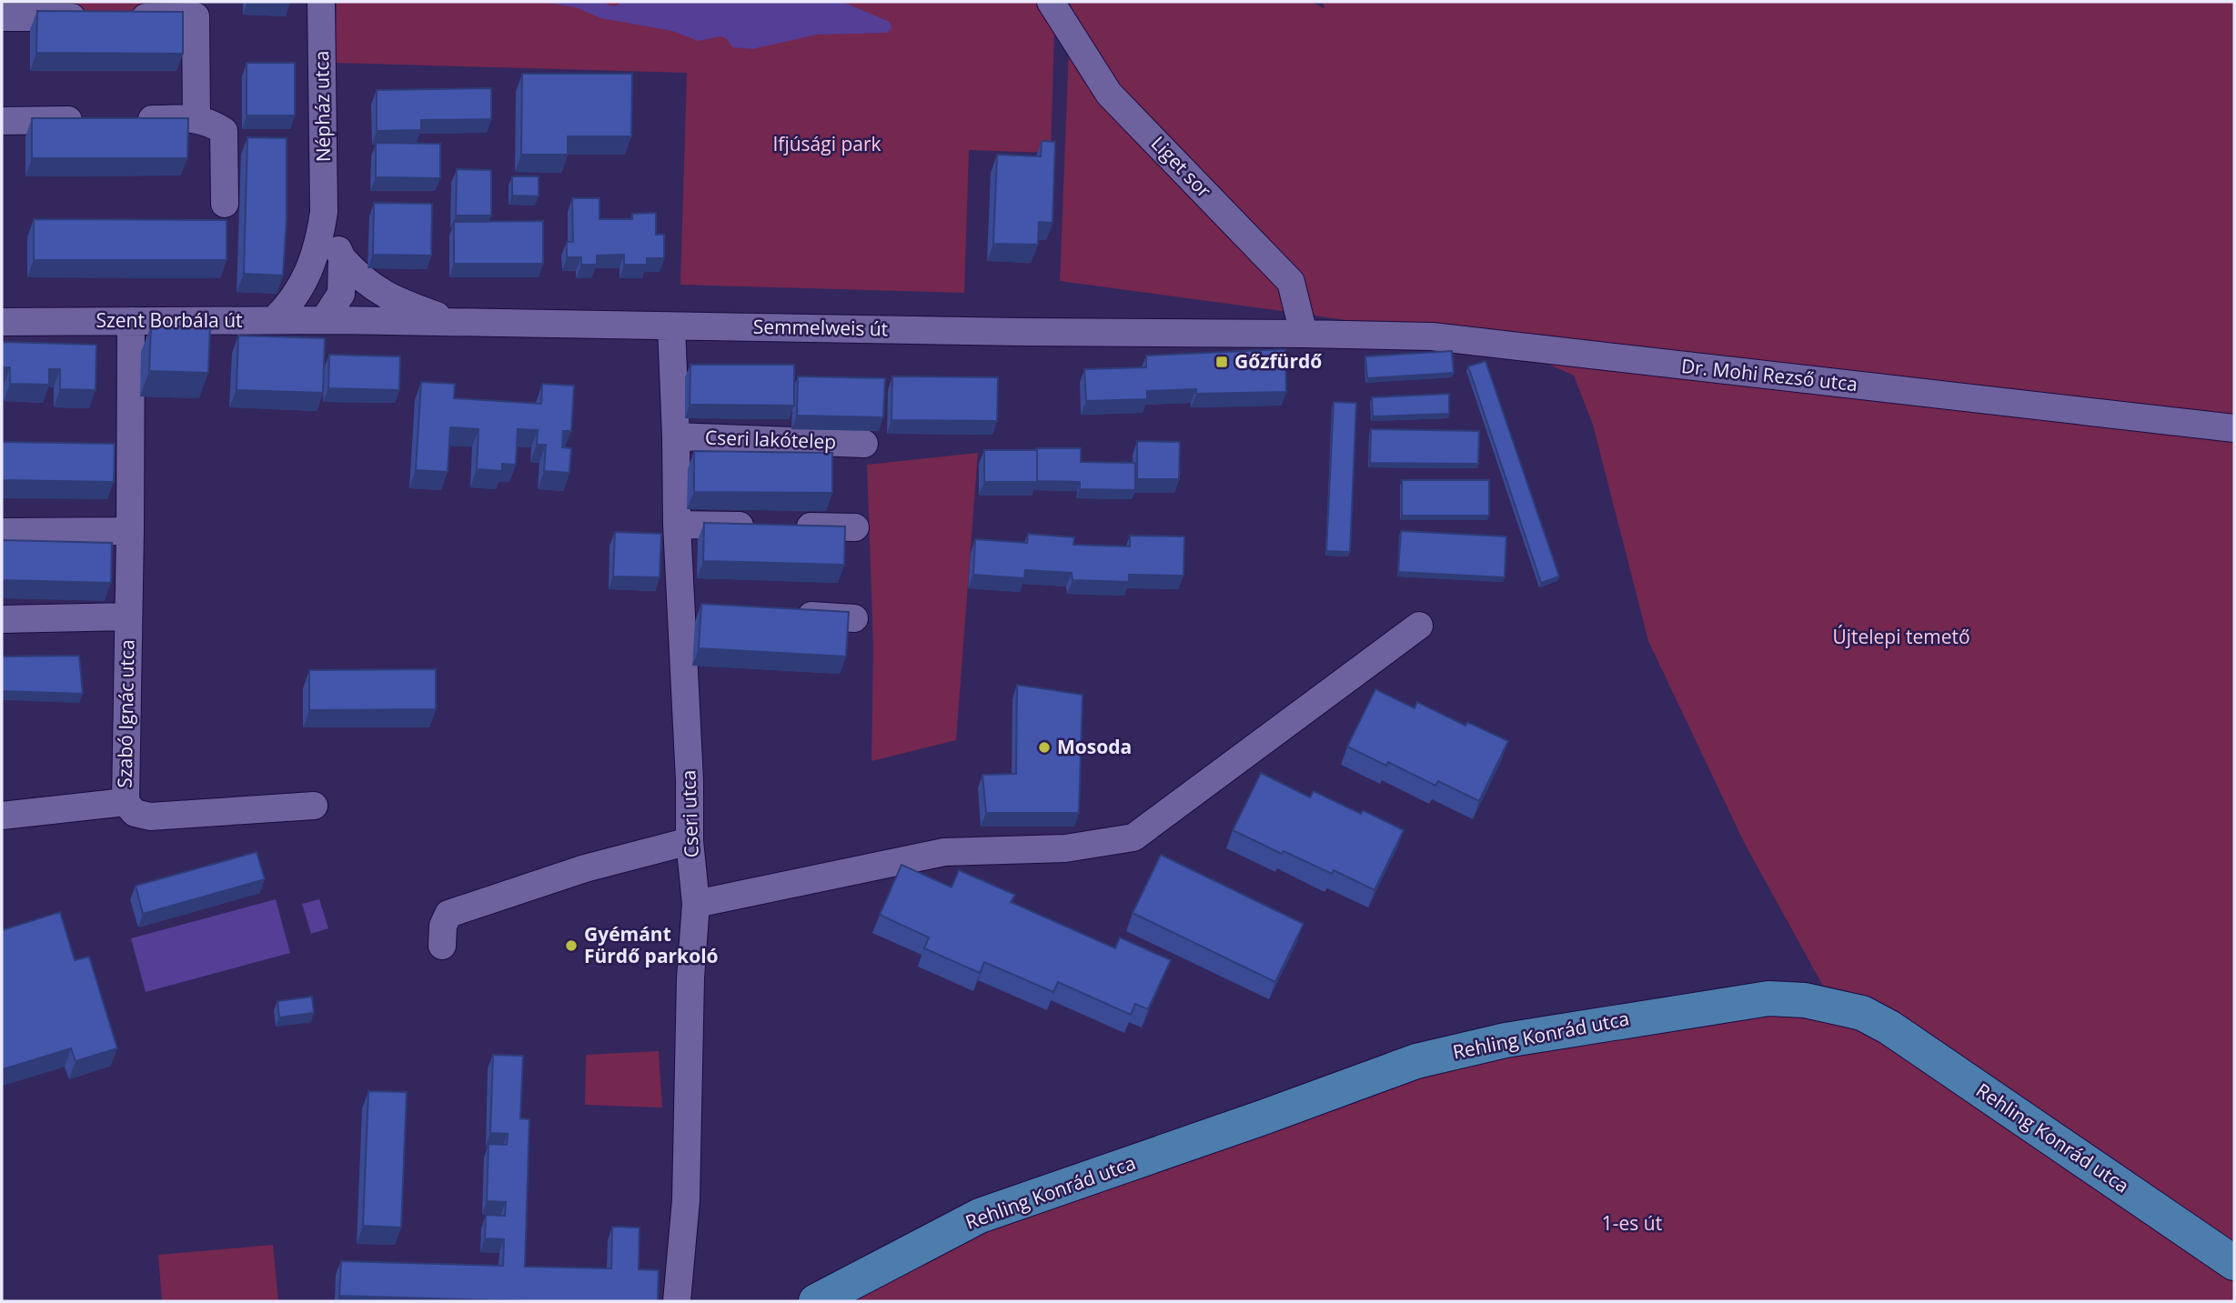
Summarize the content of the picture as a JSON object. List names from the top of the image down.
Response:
{
  "streets": {
    "main road": ["Rehling Konrád utca"],
    "street": [
      "Népház utca",
      "Liget sor",
      "Szent Borbála út",
      "Semmelweis út",
      "Dr. Mohi Rezső utca",
      "Cseri lakótelep",
      "Szabó Ignác utca",
      "Cseri utca"
    ]
  },
  "crossings": [
    ["Liget sor", "Semmelweis út"],
    ["Liget sor", "Dr. Mohi Rezső utca"],
    ["Szent Borbála út", "Semmelweis út"],
    ["Szent Borbála út", "Szabó Ignác utca"],
    ["Semmelweis út", "Dr. Mohi Rezső utca"],
    ["Semmelweis út", "Cseri utca"],
    ["Cseri lakótelep", "Cseri utca"]
  ],
  "parks": ["Ifjúsági park", "Újtelepi temető", "1-es út"],
  "places": {
    "transit": ["Gőzfürdő"],
    "other": ["Mosoda", "Gyémánt Fürdő parkoló"]
  }
}
